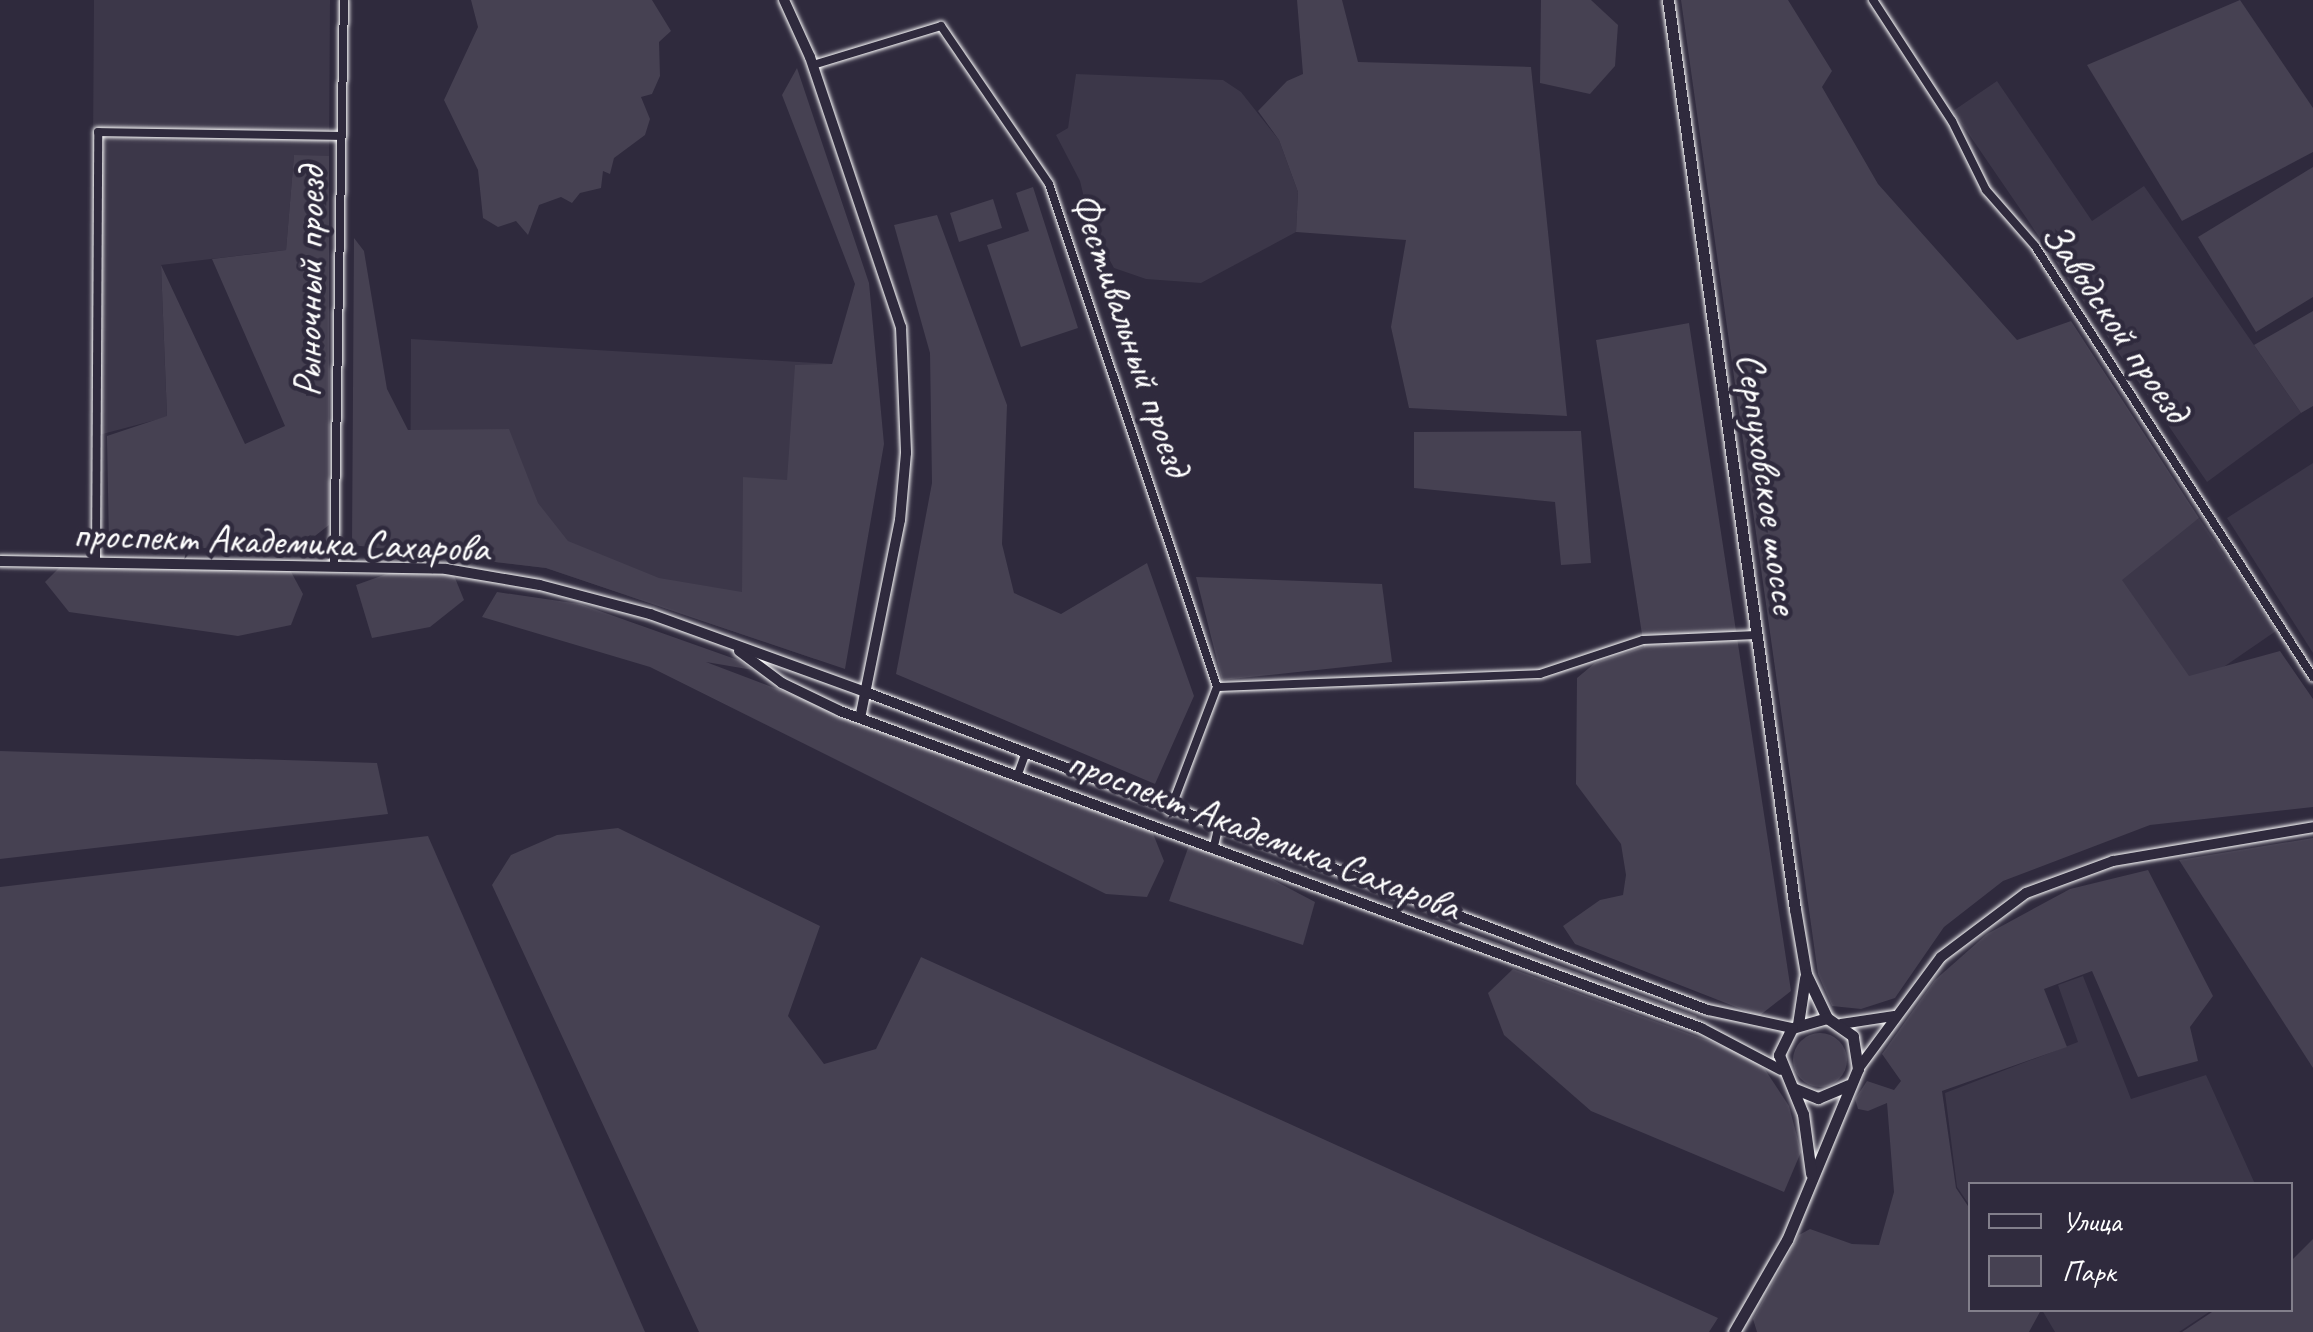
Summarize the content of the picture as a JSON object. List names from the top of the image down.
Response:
{
  "streets": {
    "main road": ["Серпуховское шоссе"],
    "street": [
      "Рыночный проезд",
      "Заводской проезд",
      "Фестивальный проезд",
      "проспект Академика Сахарова"
    ]
  },
  "crossings": [
    ["Рыночный проезд", "проспект Академика Сахарова"]
  ],
  "legend": ["Улица", "Парк"]
}
